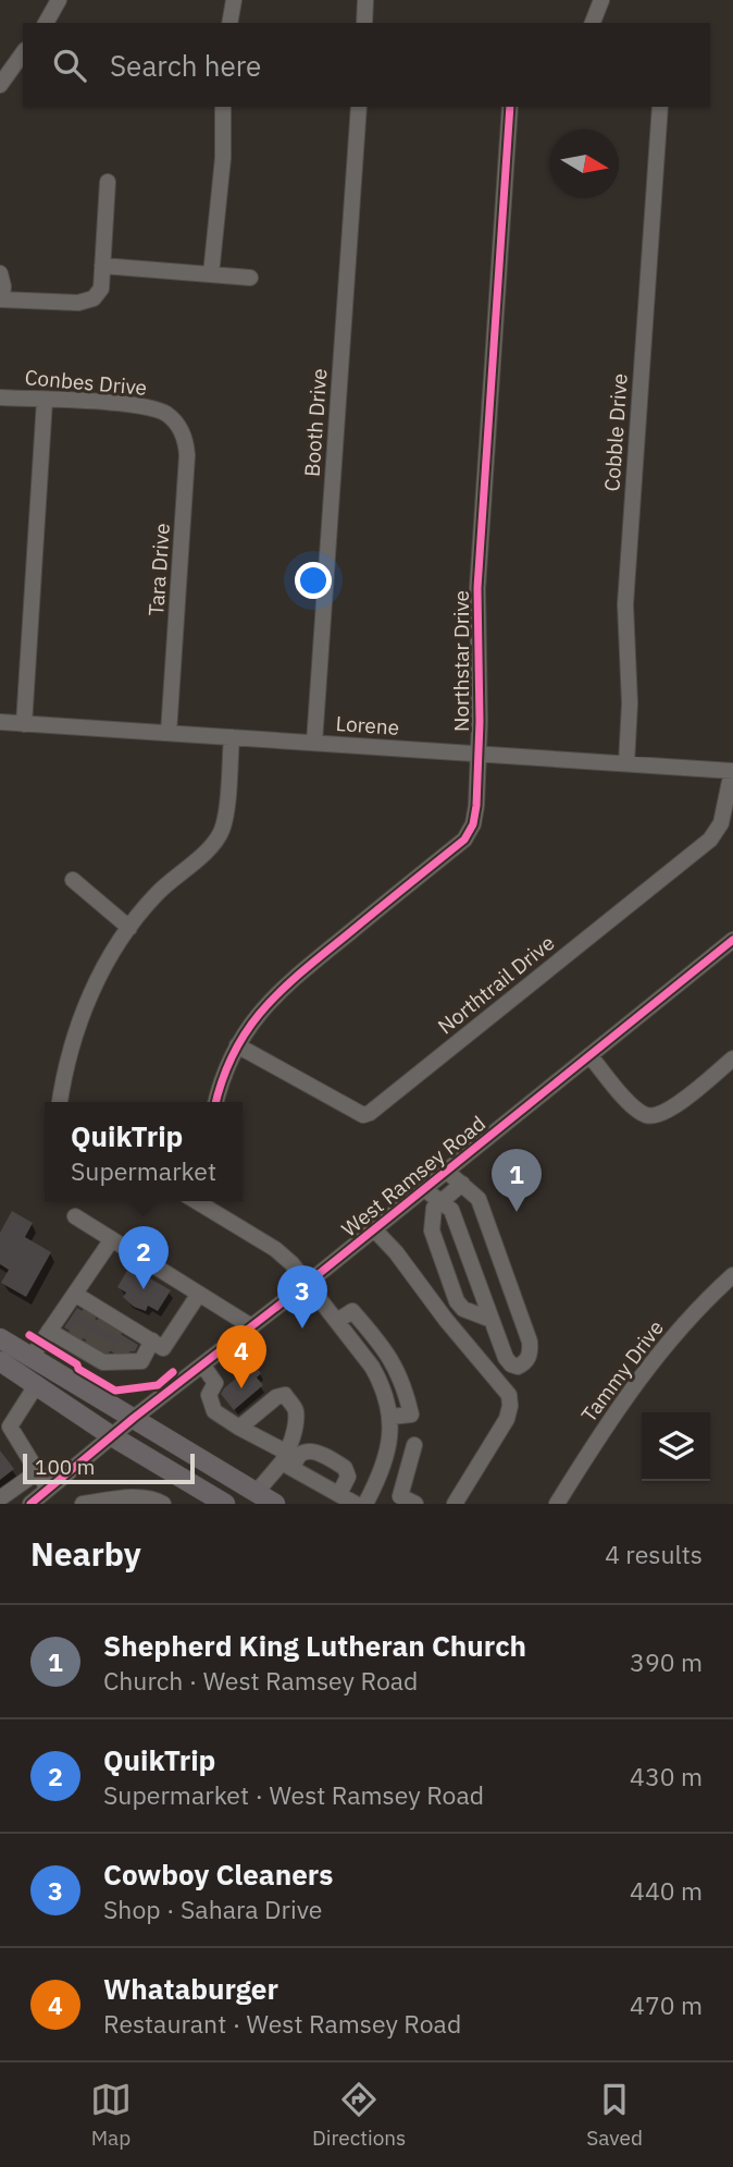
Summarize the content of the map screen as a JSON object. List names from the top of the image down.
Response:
{
  "streets": {
    "street": [
      "Conbes Drive",
      "Booth Drive",
      "Cobble Drive",
      "Tara Drive",
      "Northstar Drive",
      "Lorene",
      "Northtrail Drive",
      "West Ramsey Road",
      "Tammy Drive"
    ]
  },
  "crossings": [
    ["Conbes Drive", "Tara Drive"],
    ["Booth Drive", "Lorene"],
    ["Cobble Drive", "Lorene"],
    ["Tara Drive", "Lorene"],
    ["Northstar Drive", "Lorene"],
    ["Northstar Drive", "Northtrail Drive"],
    ["Lorene", "Northtrail Drive"]
  ],
  "scale_bar": "100 m",
  "north": "right",
  "page": {
    "search": "Search here",
    "popup": ["QuikTrip", "Supermarket"],
    "pins": [
      "1",
      "2",
      "3",
      "4"
    ],
    "scale": "100 m",
    "heading": ["Nearby", "4 results"],
    "list": [
      {
        "mark": "1",
        "name": "Shepherd King Lutheran Church",
        "note": "Church · West Ramsey Road",
        "value": "390 m"
      },
      {
        "mark": "2",
        "name": "QuikTrip",
        "note": "Supermarket · West Ramsey Road",
        "value": "430 m"
      },
      {
        "mark": "3",
        "name": "Cowboy Cleaners",
        "note": "Shop · Sahara Drive",
        "value": "440 m"
      },
      {
        "mark": "4",
        "name": "Whataburger",
        "note": "Restaurant · West Ramsey Road",
        "value": "470 m"
      }
    ],
    "nav": ["Map", "Directions", "Saved"]
  }
}
